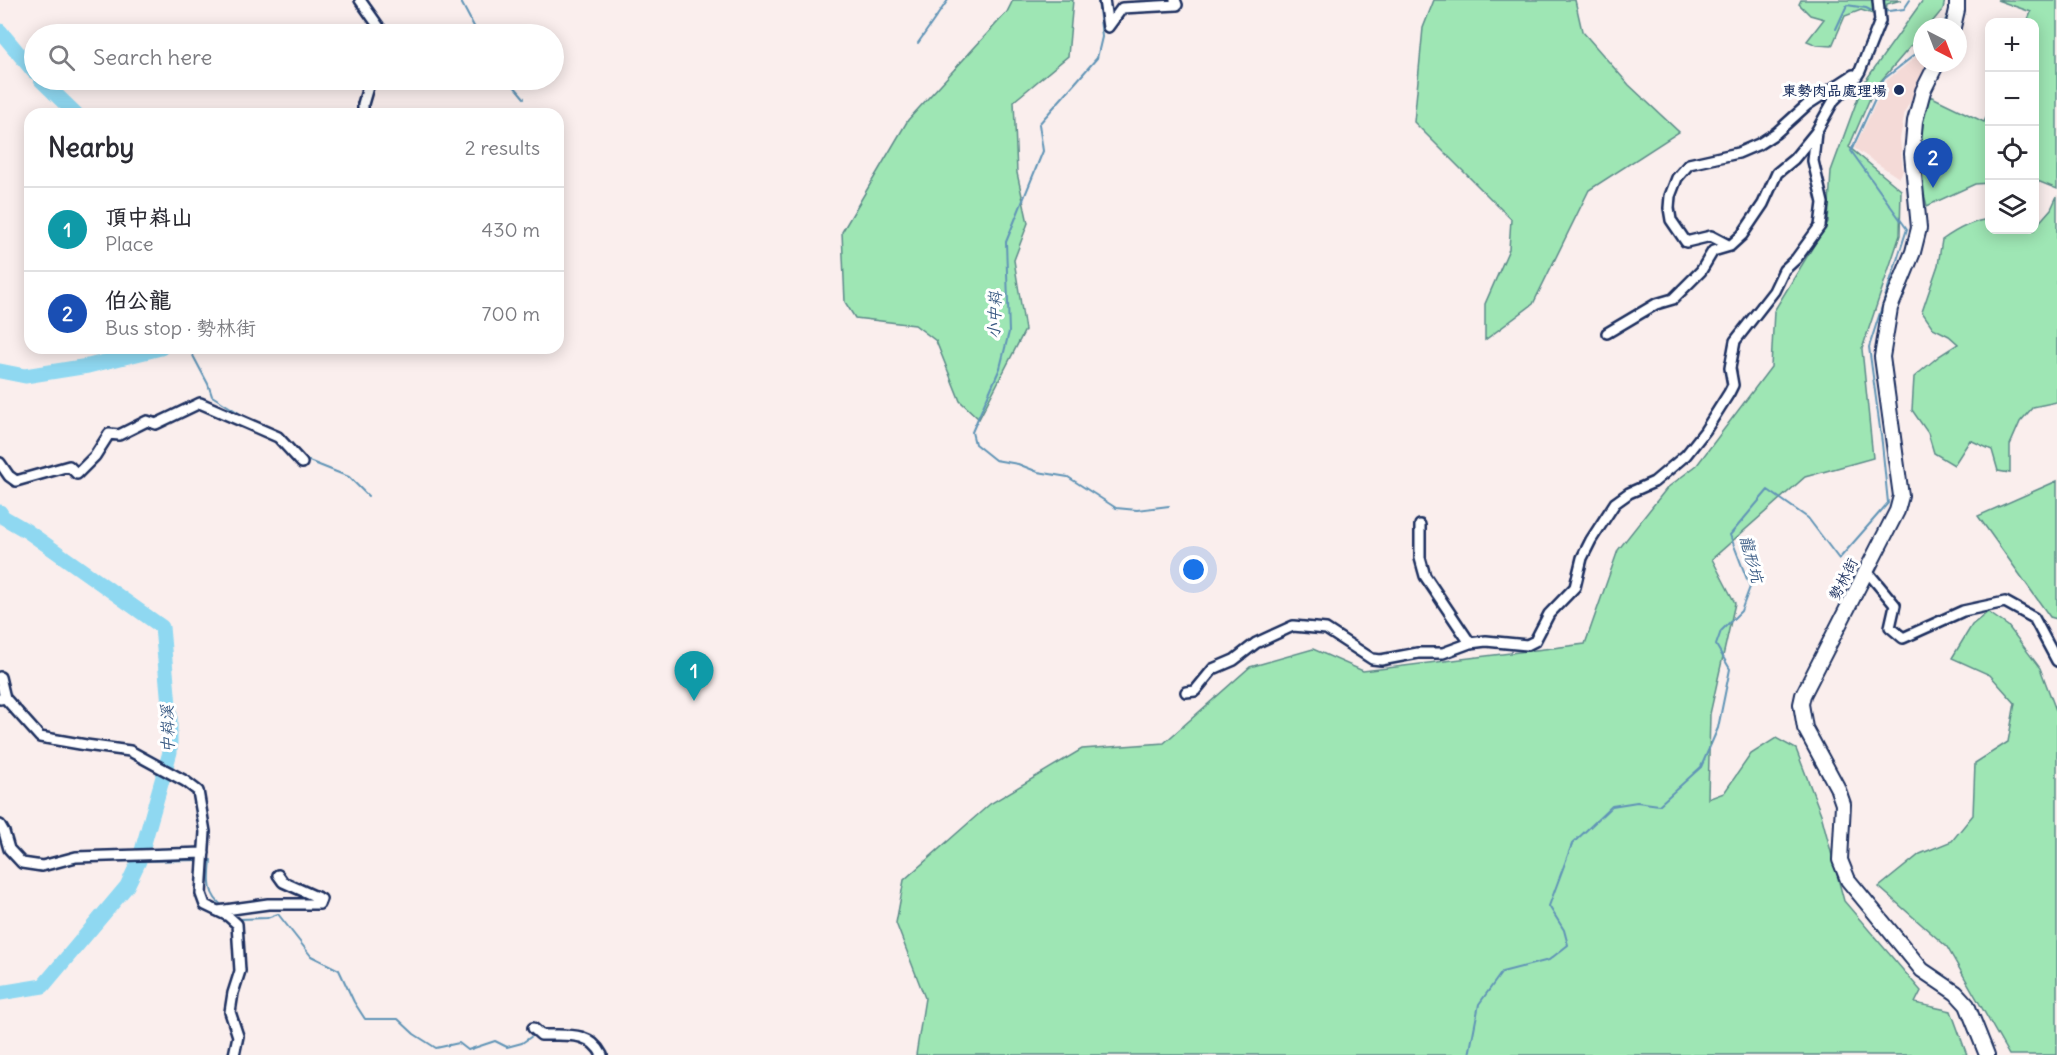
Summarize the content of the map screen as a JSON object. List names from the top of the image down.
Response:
{
  "streets": {
    "street": ["勢林街"]
  },
  "water": ["小中嵙", "龍形坑", "中嵙溪"],
  "places": ["東勢肉品處理場"],
  "north": "bottom right",
  "page": {
    "map_buttons": ["+", "−"],
    "search": "Search here",
    "heading": ["Nearby", "2 results"],
    "pins": ["2", "1"],
    "list": [
      {
        "mark": "1",
        "name": "頂中嵙山",
        "note": "Place",
        "value": "430 m"
      },
      {
        "mark": "2",
        "name": "伯公龍",
        "note": "Bus stop · 勢林街",
        "value": "700 m"
      }
    ]
  }
}
